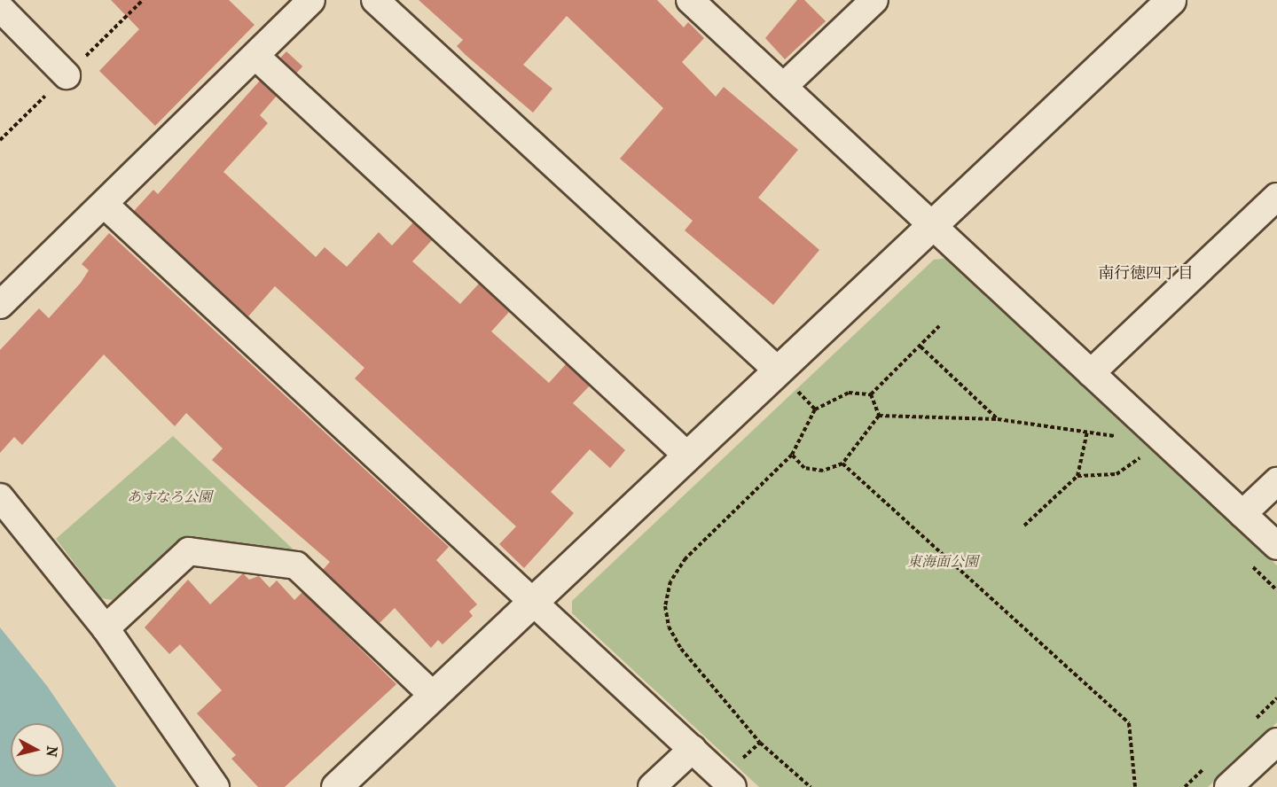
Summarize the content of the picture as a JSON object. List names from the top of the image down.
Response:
{
  "districts": ["南行徳四丁目"],
  "parks": ["あすなろ公園", "東海面公園"],
  "north": "right"
}
